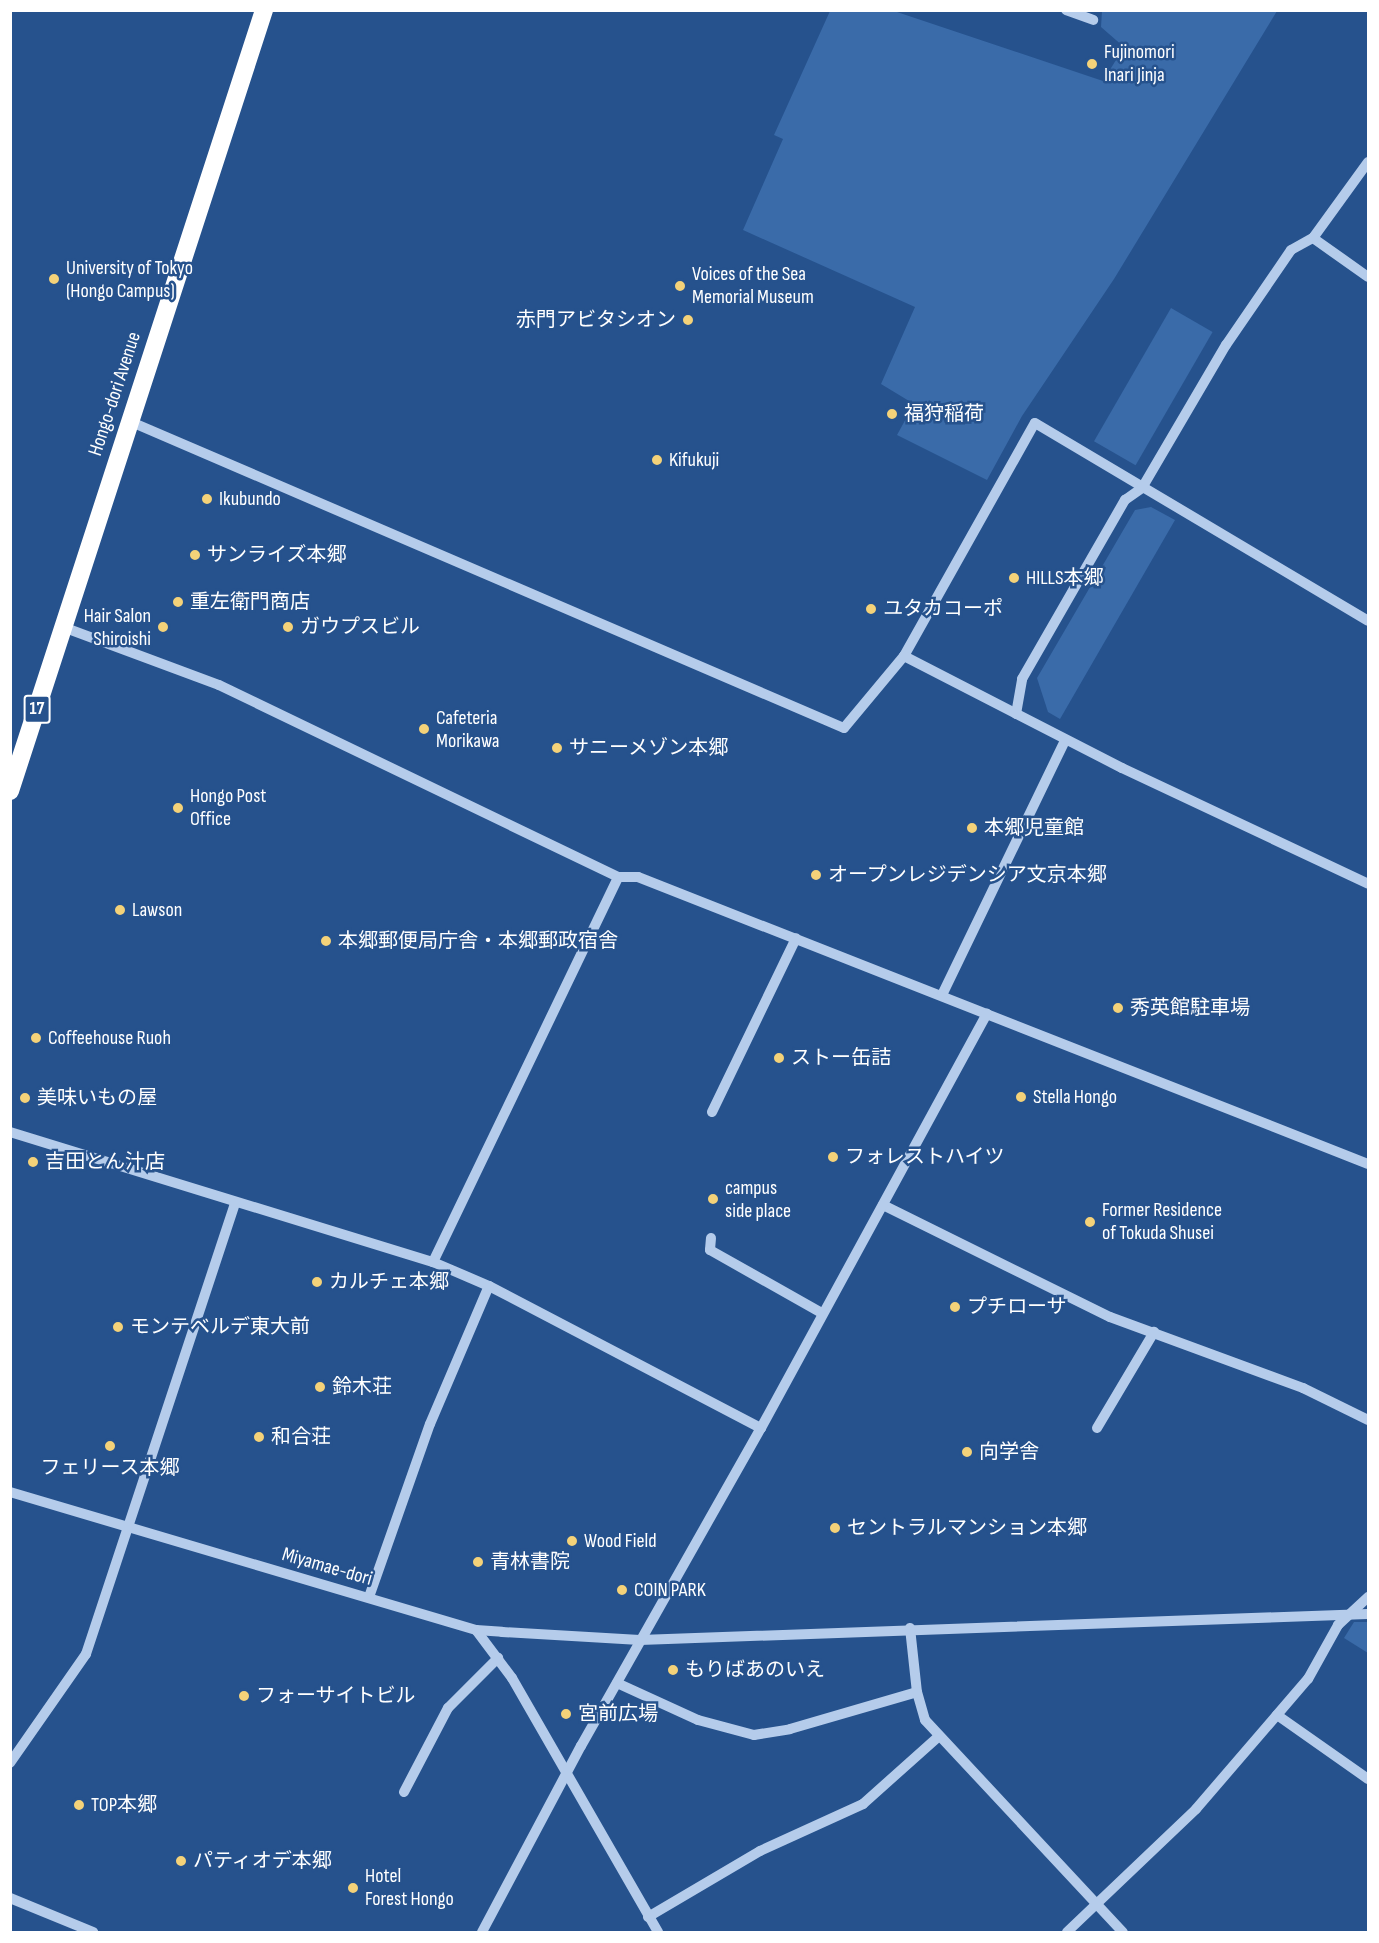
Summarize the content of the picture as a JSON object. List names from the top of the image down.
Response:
{
  "streets": {
    "highway": ["Hongo-dori Avenue", "17"],
    "street": ["Miyamae-dori"]
  },
  "places": [
    "Fujinomori Inari Jinja",
    "University of Tokyo (Hongo Campus)",
    "Voices of the Sea Memorial Museum",
    "赤門アビタシオン",
    "福狩稲荷",
    "Kifukuji",
    "Ikubundo",
    "サンライズ本郷",
    "HILLS本郷",
    "重左衛門商店",
    "ユタカコーポ",
    "Hair Salon Shiroishi",
    "ガウプスビル",
    "Cafeteria Morikawa",
    "サニーメゾン本郷",
    "Hongo Post Office",
    "本郷児童館",
    "オープンレジデンシア文京本郷",
    "Lawson",
    "本郷郵便局庁舎・本郷郵政宿舎",
    "秀英館駐車場",
    "Coffeehouse Ruoh",
    "ストー缶詰",
    "Stella Hongo",
    "美味いもの屋",
    "フォレストハイツ",
    "吉田とん汁店",
    "campus side place",
    "Former Residence of Tokuda Shusei",
    "カルチェ本郷",
    "プチローサ",
    "モンテベルデ東大前",
    "鈴木荘",
    "和合荘",
    "フェリース本郷",
    "向学舎",
    "セントラルマンション本郷",
    "Wood Field",
    "青林書院",
    "COIN PARK",
    "もりばあのいえ",
    "フォーサイトビル",
    "宮前広場",
    "TOP本郷",
    "パティオデ本郷",
    "Hotel Forest Hongo"
  ]
}
